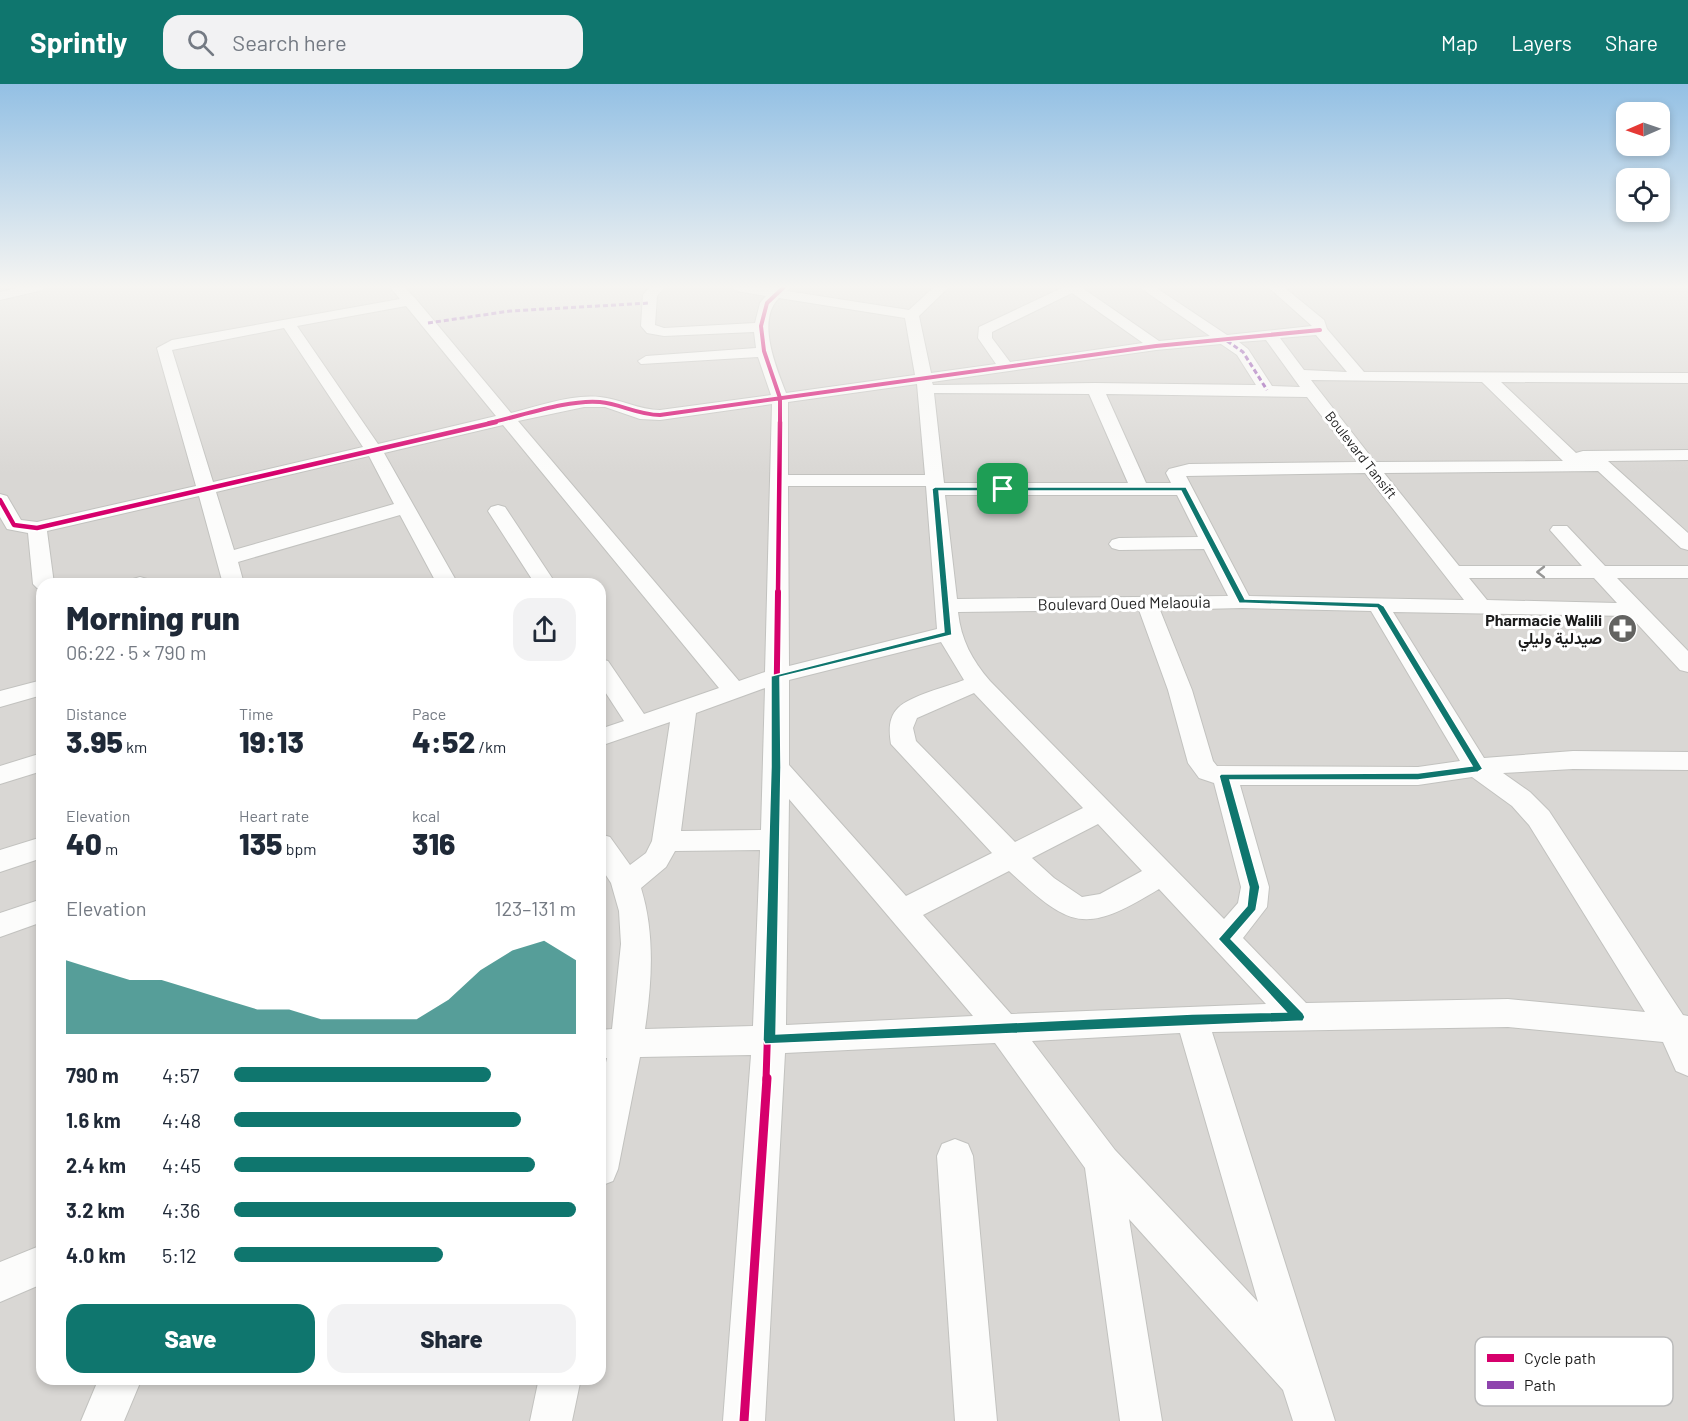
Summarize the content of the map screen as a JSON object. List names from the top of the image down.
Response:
{
  "streets": {
    "street": ["Boulevard Tansift", "Boulevard Oued Melaouia"]
  },
  "crossings": [
    ["Boulevard Tansift", "Boulevard Oued Melaouia"]
  ],
  "places": {
    "pharmacy": ["Pharmacie Walili صيدلية وليلي"]
  },
  "legend": ["Cycle path", "Path"],
  "north": "left",
  "page": {
    "header": "Sprintly",
    "search": "Search here",
    "nav": ["Map", "Layers", "Share"],
    "heading": ["Morning run", "06:22 · 5 × 790 m"],
    "stats": [
      ["Distance", "3.95 km"],
      ["Time", "19:13"],
      ["Pace", "4:52 /km"],
      ["Elevation", "40 m"],
      ["Heart rate", "135 bpm"],
      ["kcal", "316"]
    ],
    "chart": ["Elevation", "123–131 m"],
    "list": [
      {
        "name": "790 m",
        "note": "4:57"
      },
      {
        "name": "1.6 km",
        "note": "4:48"
      },
      {
        "name": "2.4 km",
        "note": "4:45"
      },
      {
        "name": "3.2 km",
        "note": "4:36"
      },
      {
        "name": "4.0 km",
        "note": "5:12"
      }
    ],
    "buttons": ["Save", "Share"]
  }
}
